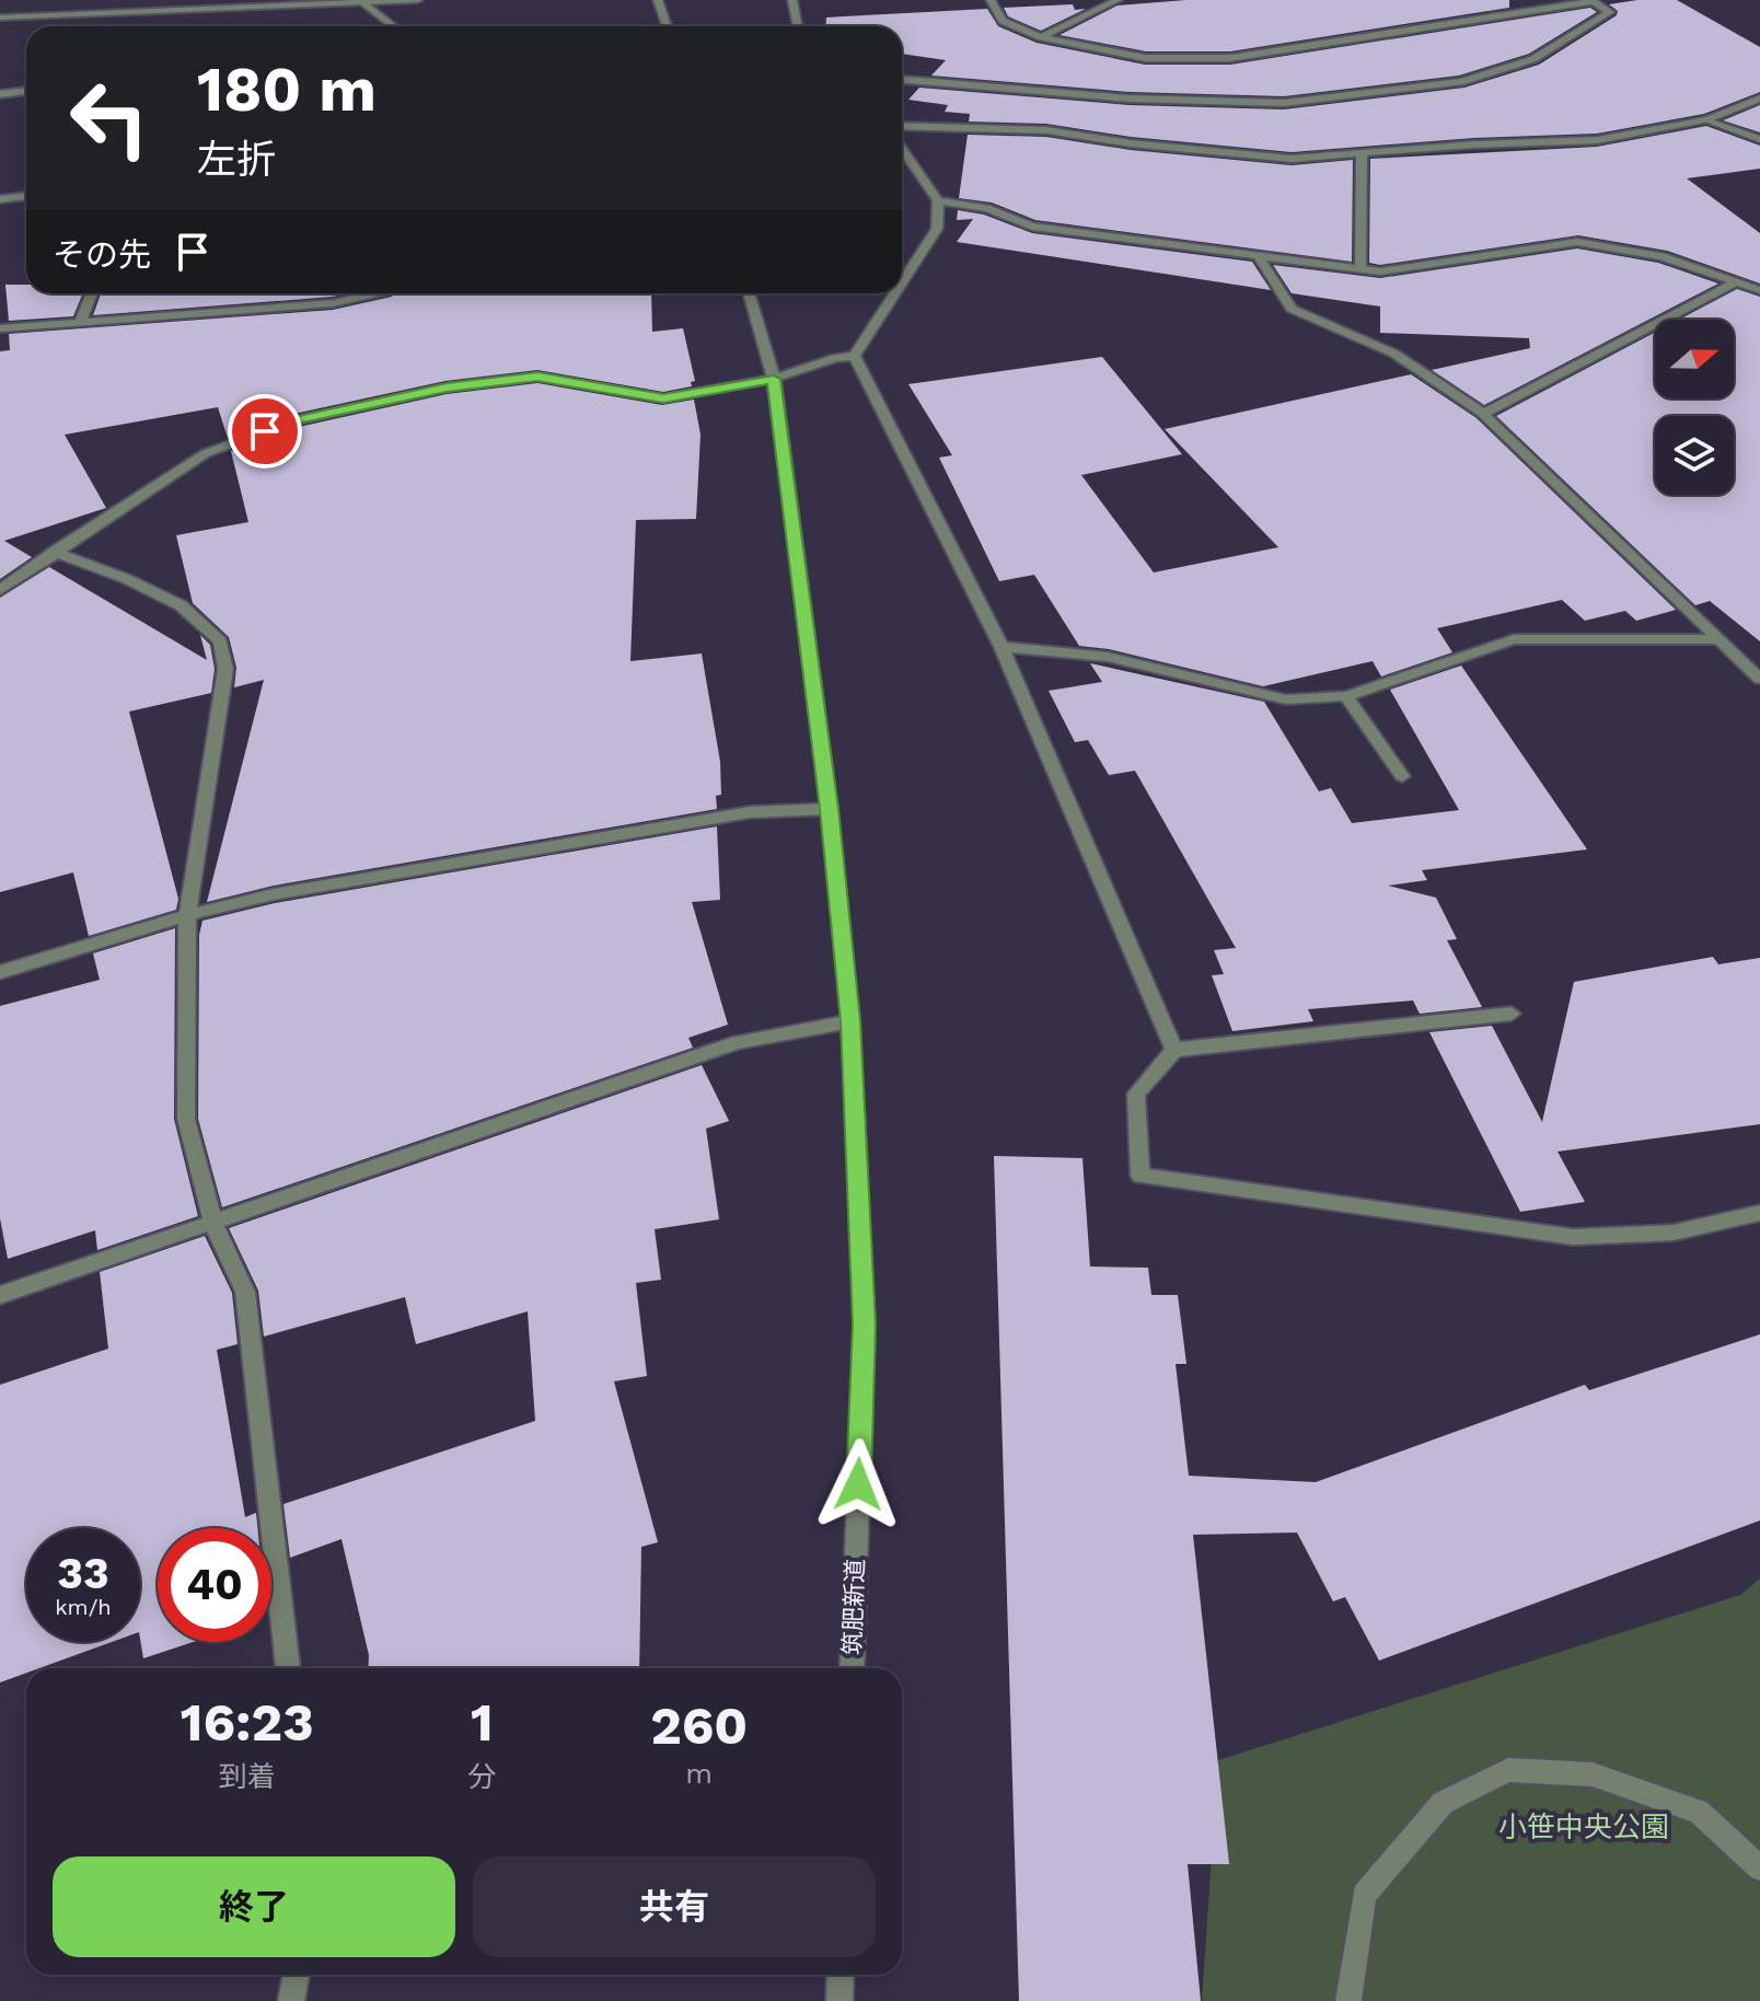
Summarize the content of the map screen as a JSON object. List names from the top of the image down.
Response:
{
  "streets": {
    "street": ["筑肥新道"]
  },
  "parks": ["小笹中央公園"],
  "north": "right",
  "page": {
    "turn": ["180 m", "左折"],
    "then": "その先",
    "speed": "33 km/h",
    "limit": "40",
    "eta": [
      "16:23",
      "到着",
      "1",
      "分",
      "260",
      "m"
    ],
    "buttons": ["終了", "共有"]
  }
}
